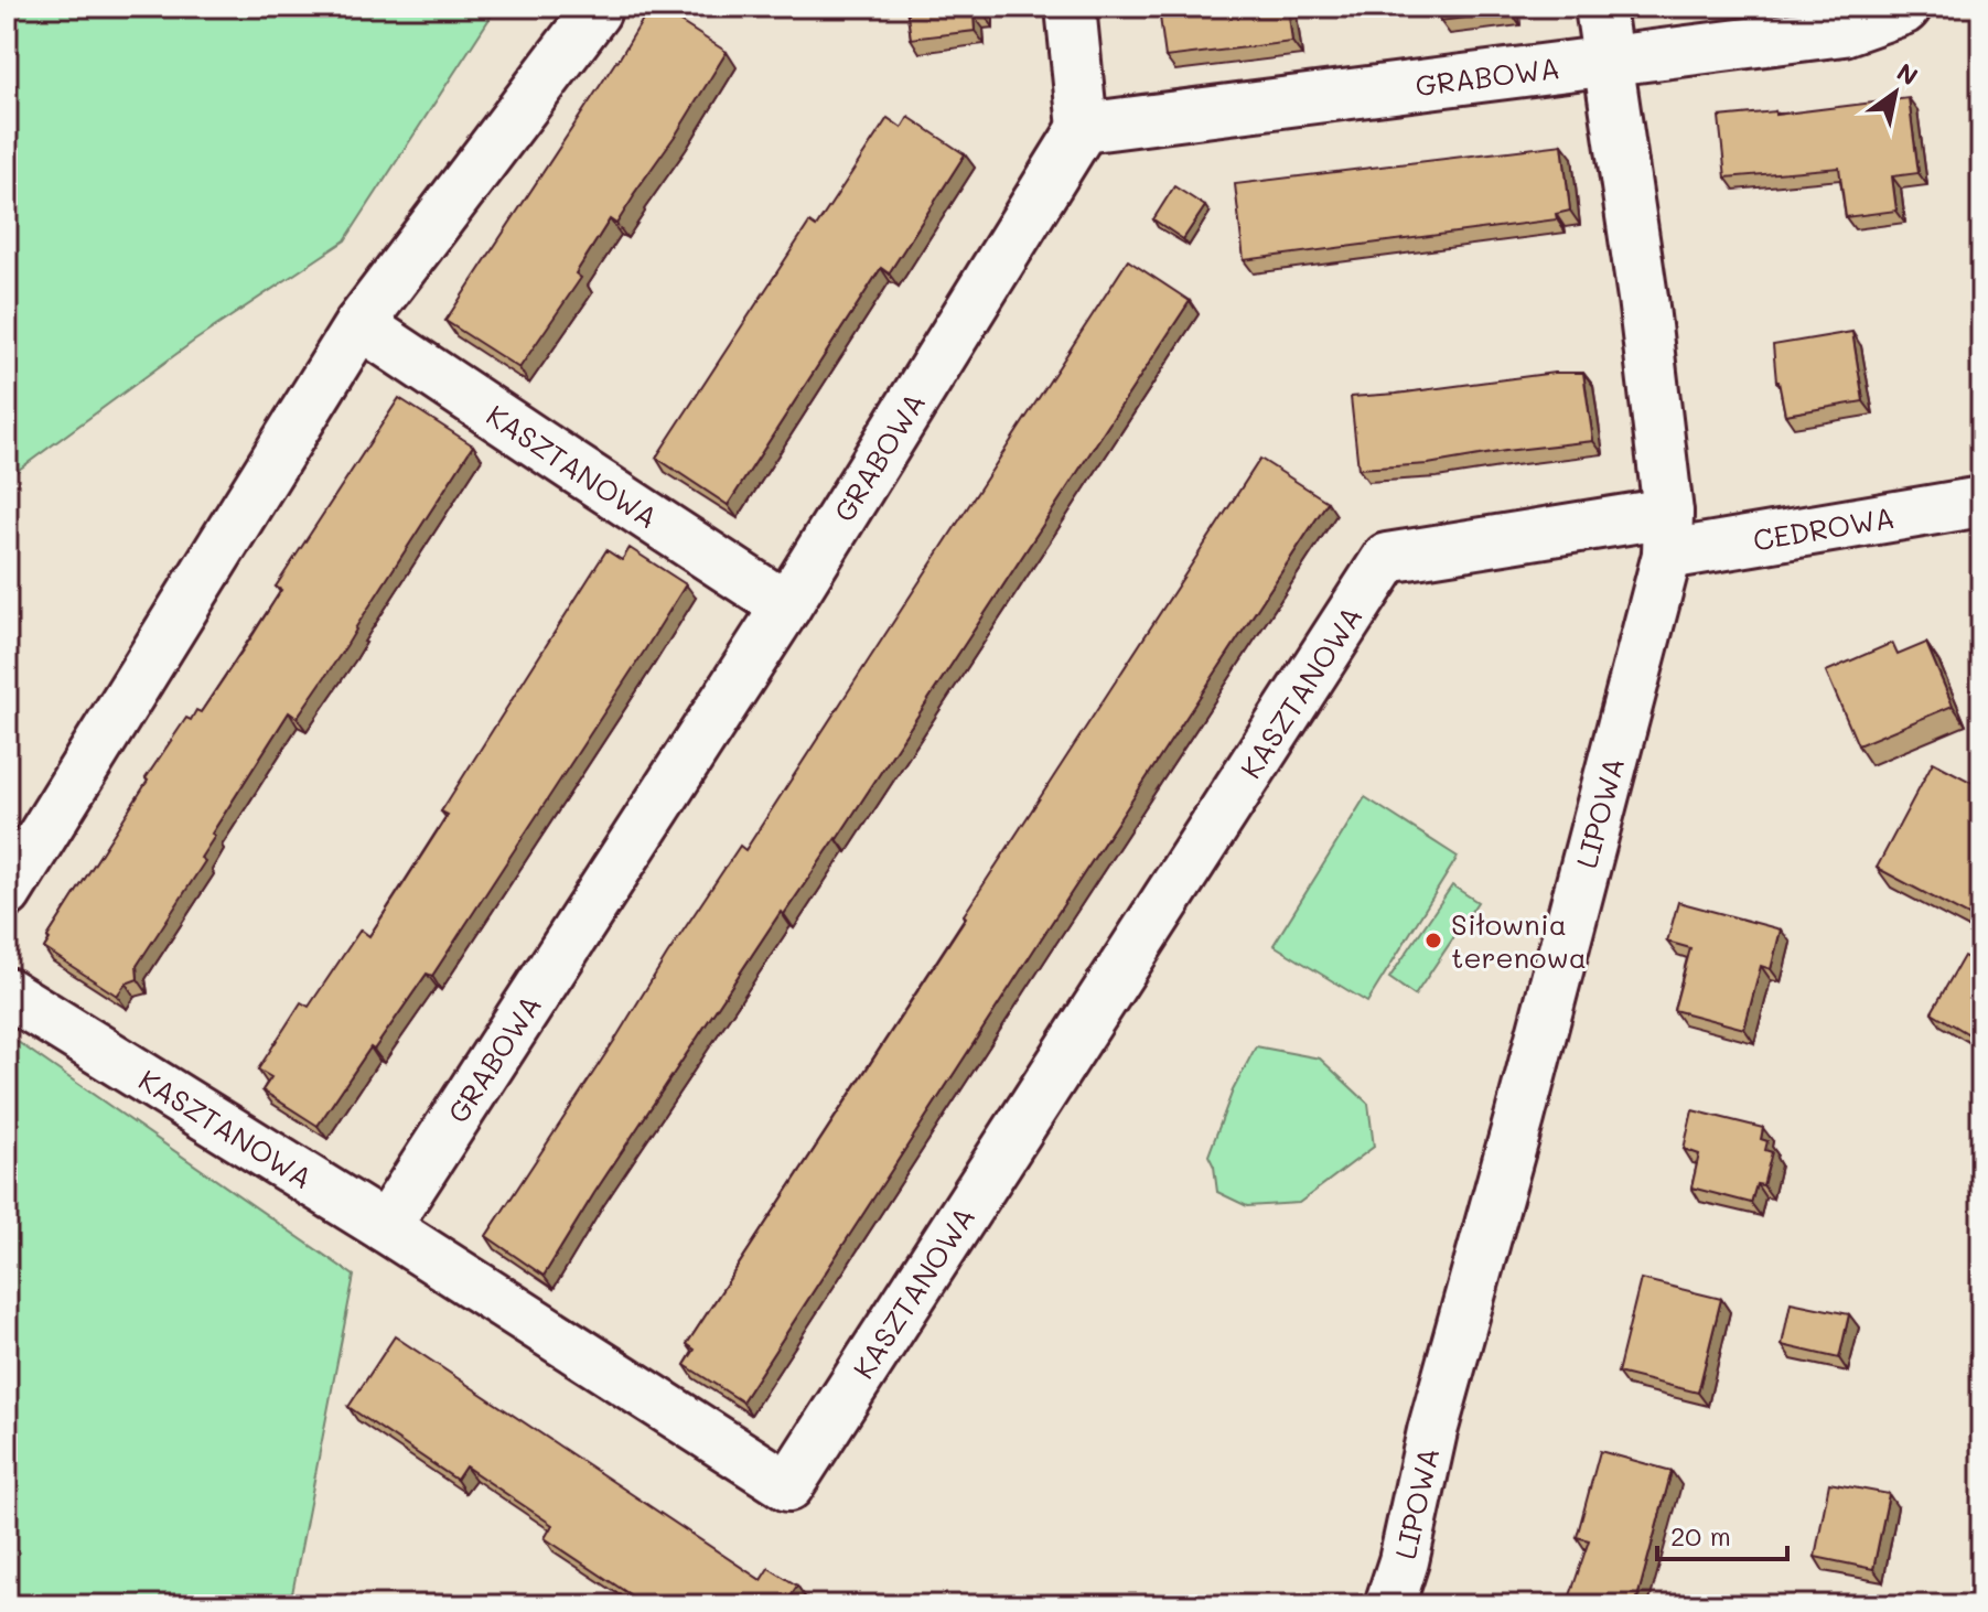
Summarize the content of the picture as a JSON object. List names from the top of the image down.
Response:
{
  "streets": {
    "street": [
      "GRABOWA",
      "KASZTANOWA",
      "CEDROWA",
      "LIPOWA"
    ]
  },
  "crossings": [
    ["GRABOWA", "KASZTANOWA"],
    ["GRABOWA", "LIPOWA"],
    ["KASZTANOWA", "CEDROWA"],
    ["KASZTANOWA", "LIPOWA"],
    ["CEDROWA", "LIPOWA"]
  ],
  "places": ["Siłownia terenowa"],
  "scale_bar": "20 m",
  "north": "top right"
}
